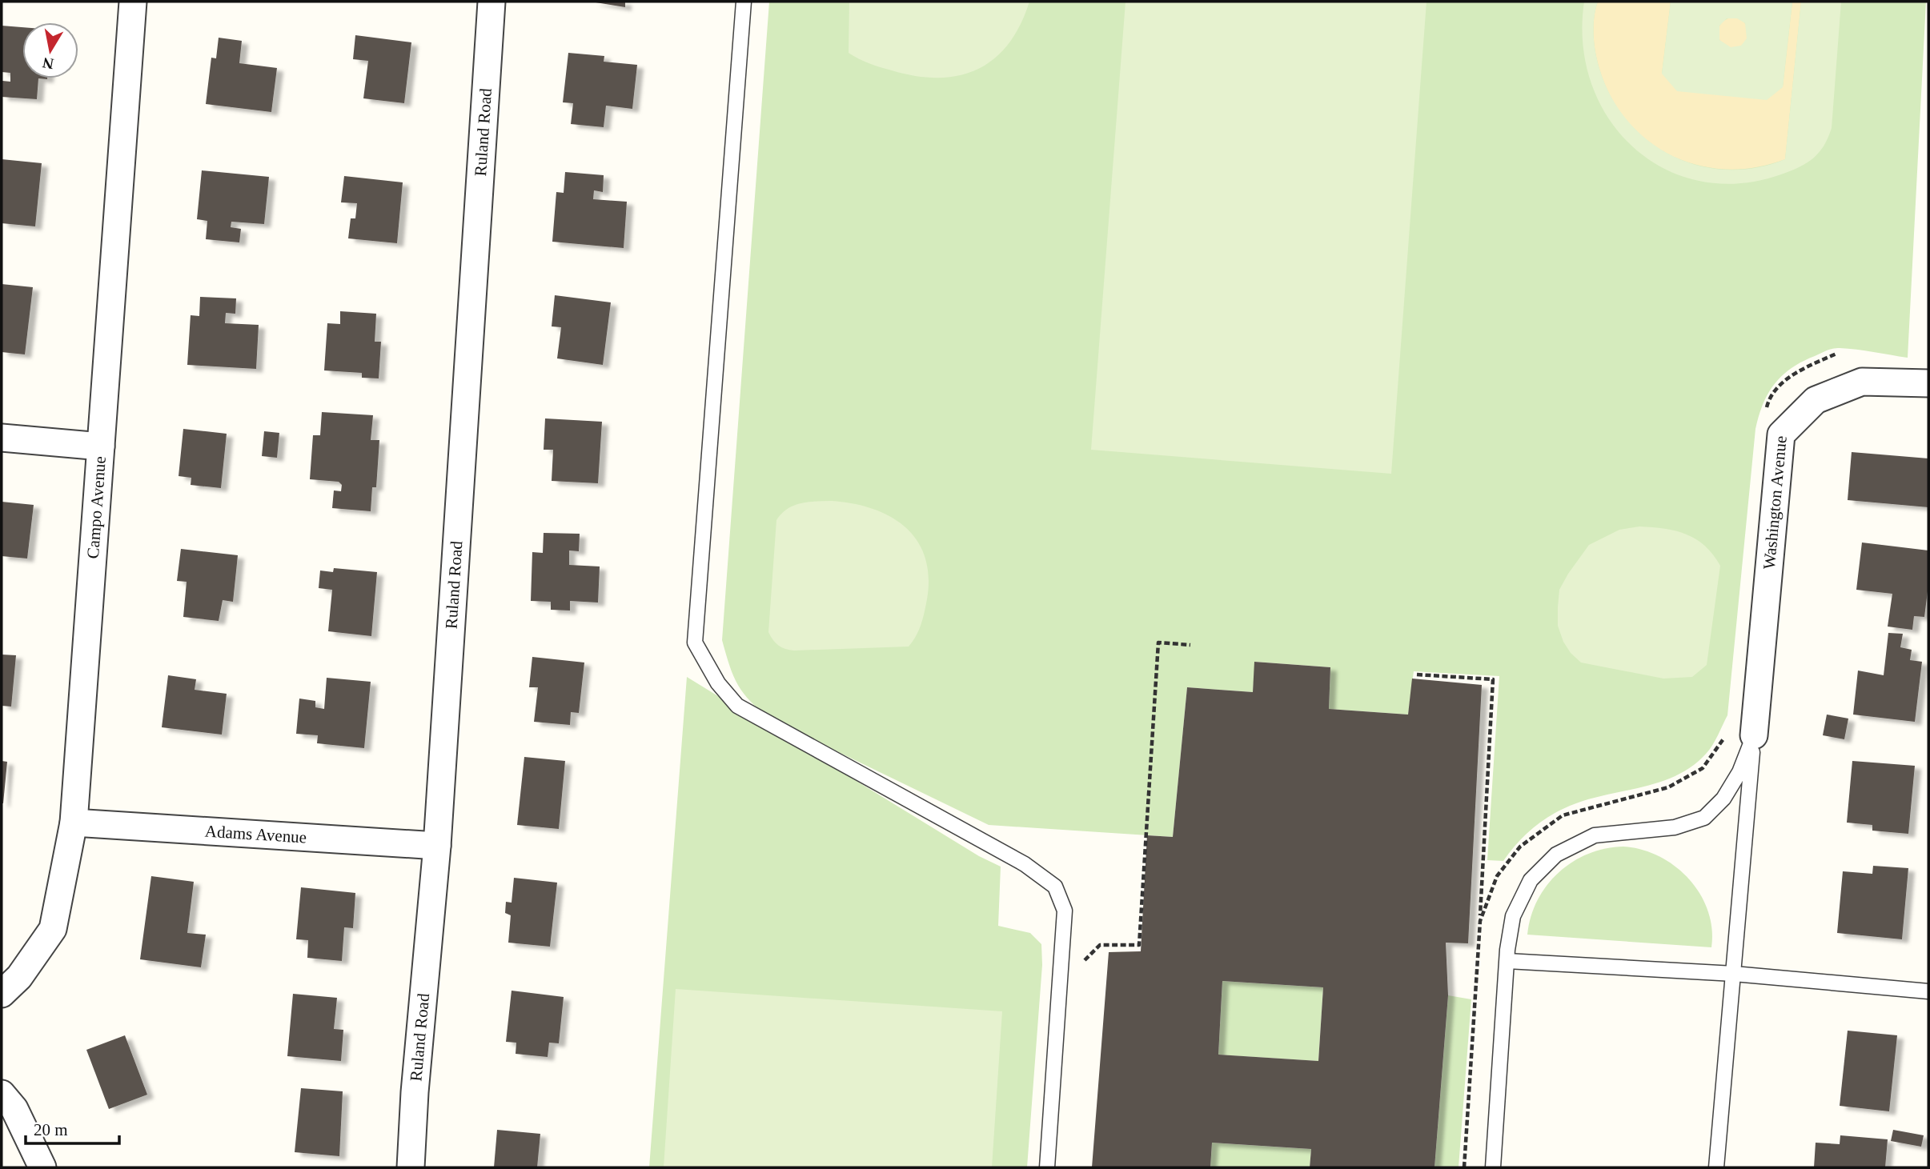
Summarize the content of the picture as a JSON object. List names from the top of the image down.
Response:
{
  "streets": {
    "street": [
      "Ruland Road",
      "Washington Avenue",
      "Campo Avenue",
      "Adams Avenue"
    ]
  },
  "crossings": [
    ["Ruland Road", "Adams Avenue"],
    ["Campo Avenue", "Adams Avenue"]
  ],
  "scale_bar": "20 m",
  "north": "bottom"
}
